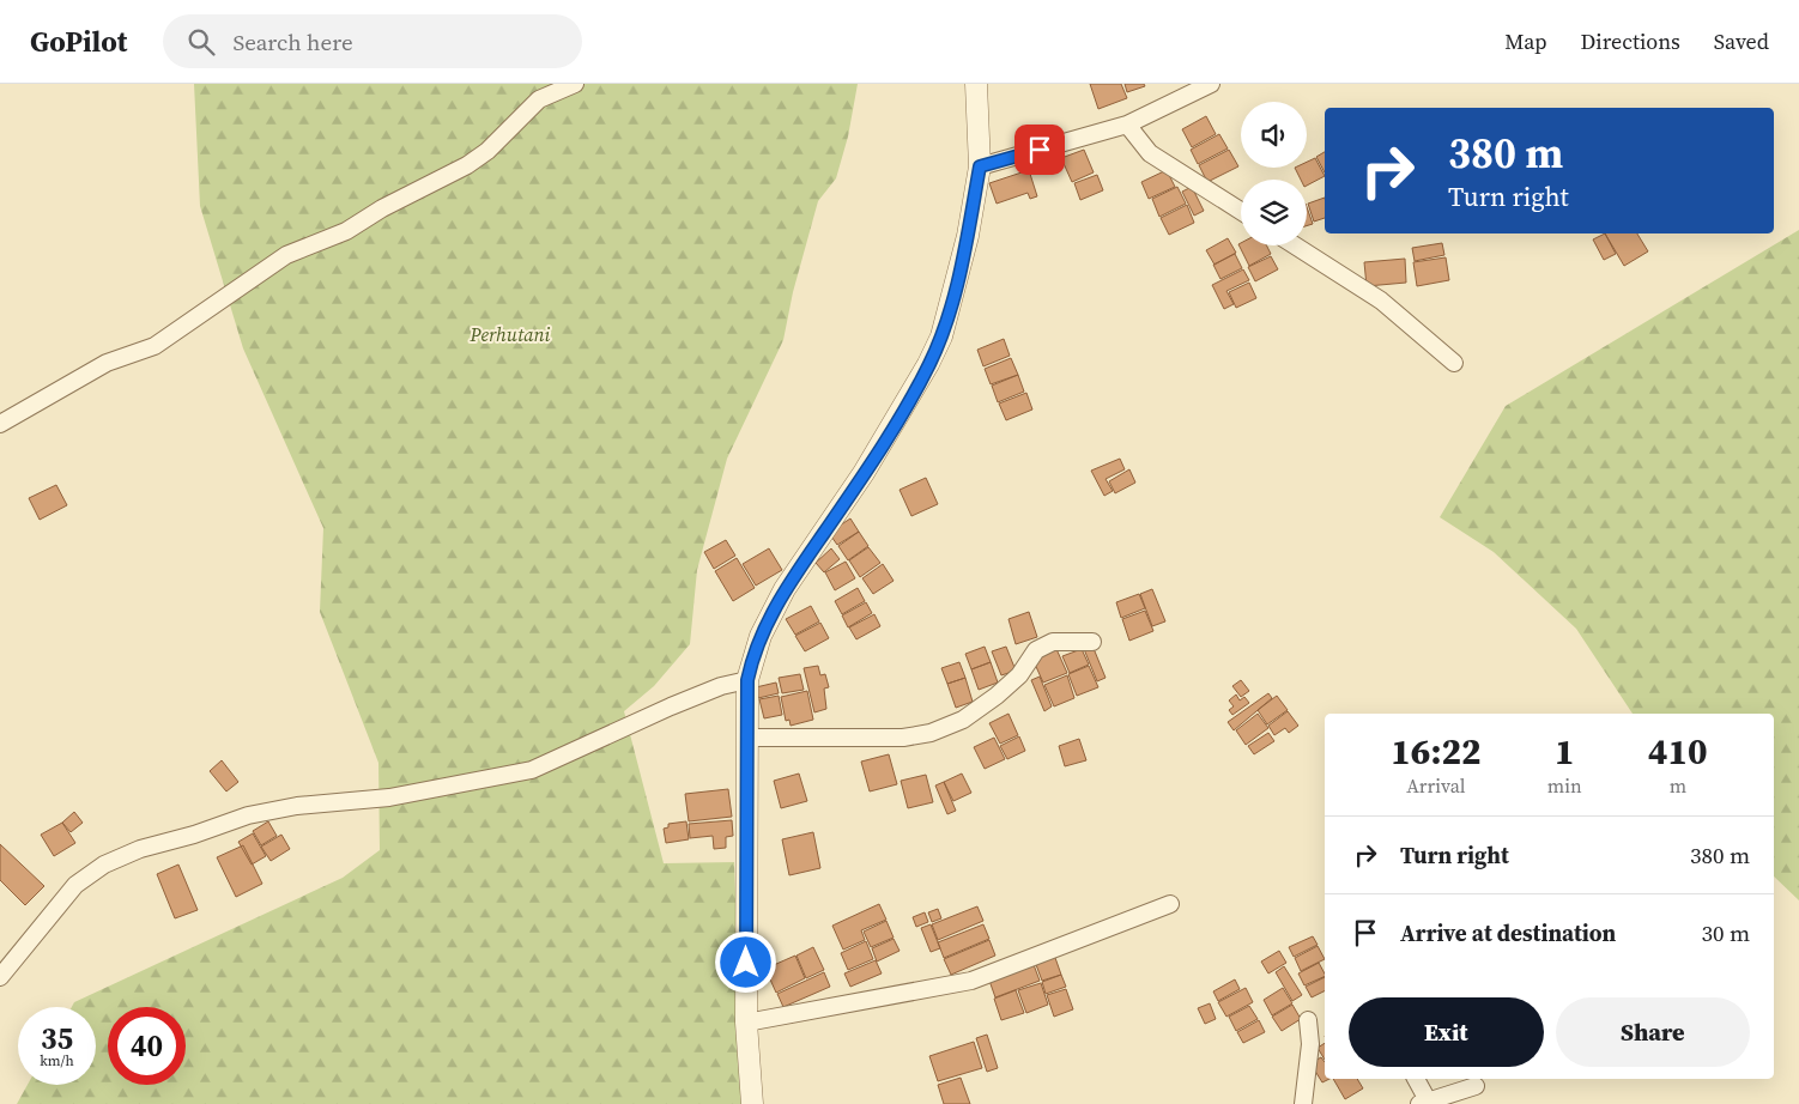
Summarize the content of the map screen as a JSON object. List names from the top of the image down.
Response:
{
  "parks": ["Perhutani"],
  "page": {
    "header": "GoPilot",
    "search": "Search here",
    "nav": ["Map", "Directions", "Saved"],
    "turn": ["380 m", "Turn right"],
    "eta": [
      "16:22",
      "Arrival",
      "1",
      "min",
      "410",
      "m"
    ],
    "list": [
      {
        "name": "Turn right",
        "value": "380 m"
      },
      {
        "name": "Arrive at destination",
        "value": "30 m"
      }
    ],
    "buttons": ["Exit", "Share"],
    "speed": "35 km/h",
    "limit": "40"
  }
}
